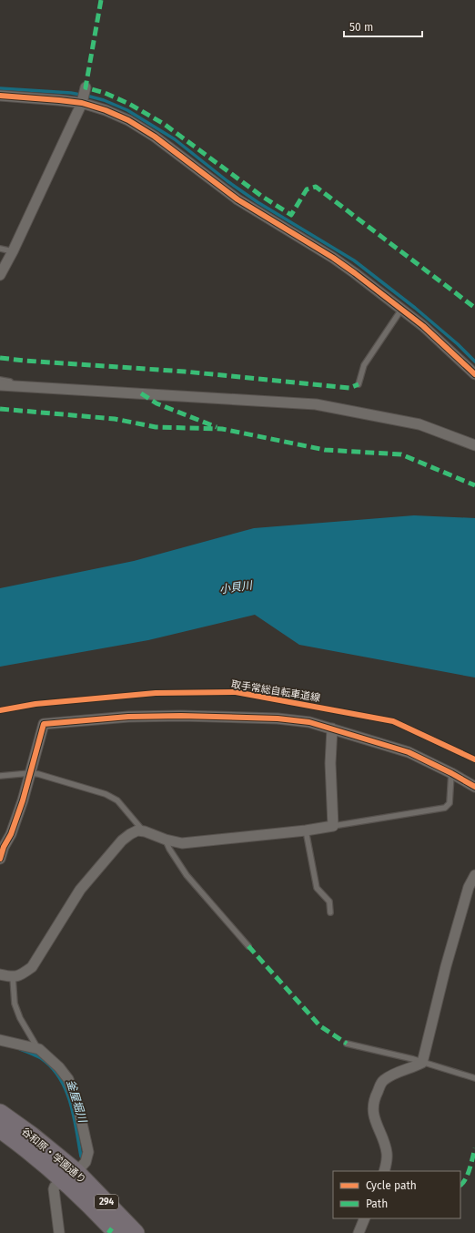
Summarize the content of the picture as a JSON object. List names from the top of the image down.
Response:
{
  "streets": {
    "highway": ["谷和原・学園通り", "294"],
    "cycle path": ["取手常総自転車道線"]
  },
  "water": ["小貝川", "釜屋堀川"],
  "legend": ["Cycle path", "Path"],
  "scale_bar": "50 m"
}
